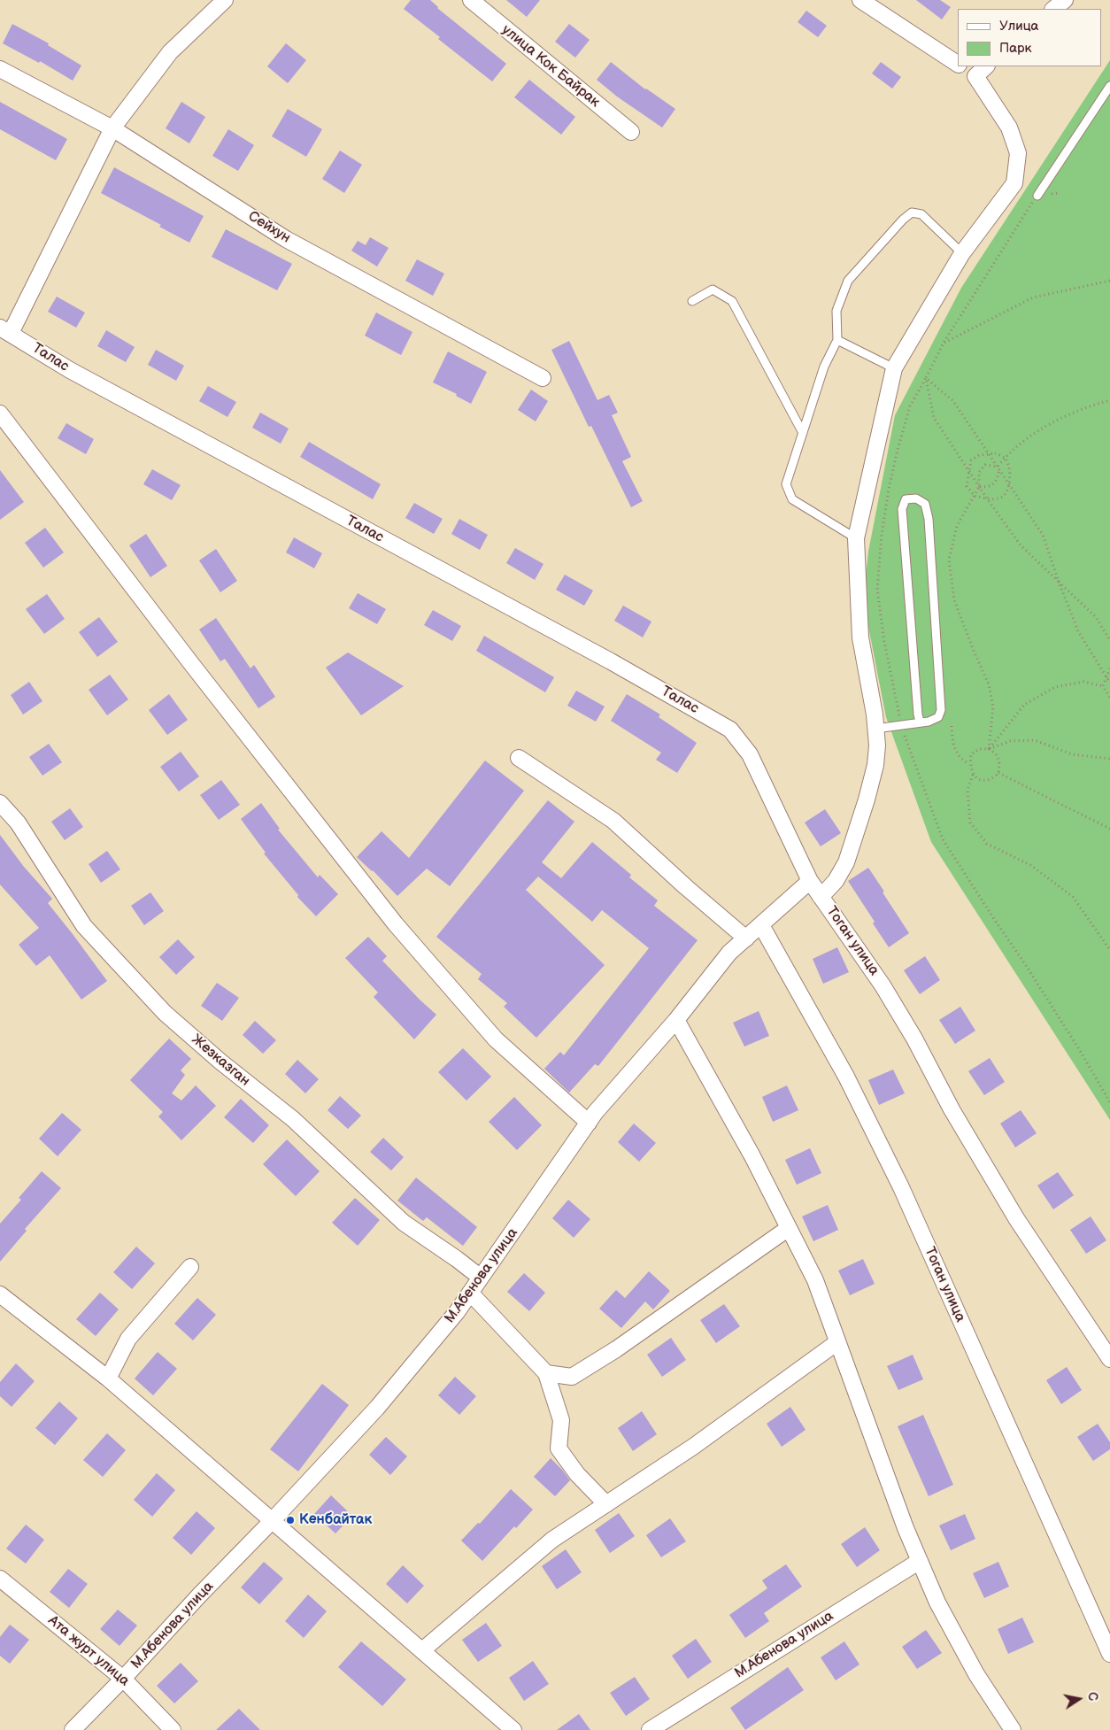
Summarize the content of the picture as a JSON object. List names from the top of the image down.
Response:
{
  "streets": {
    "street": [
      "улица Кок Байрак",
      "Сейхун",
      "Талас",
      "Тоган улица",
      "Жезказган",
      "М.Абенова улица",
      "Ата журт улица"
    ]
  },
  "crossings": [
    ["Талас", "Тоган улица"],
    ["Тоган улица", "М.Абенова улица"],
    ["Жезказган", "М.Абенова улица"],
    ["М.Абенова улица", "Ата журт улица"]
  ],
  "places": ["Кенбайтак"],
  "legend": ["Улица", "Парк"],
  "north": "right"
}
